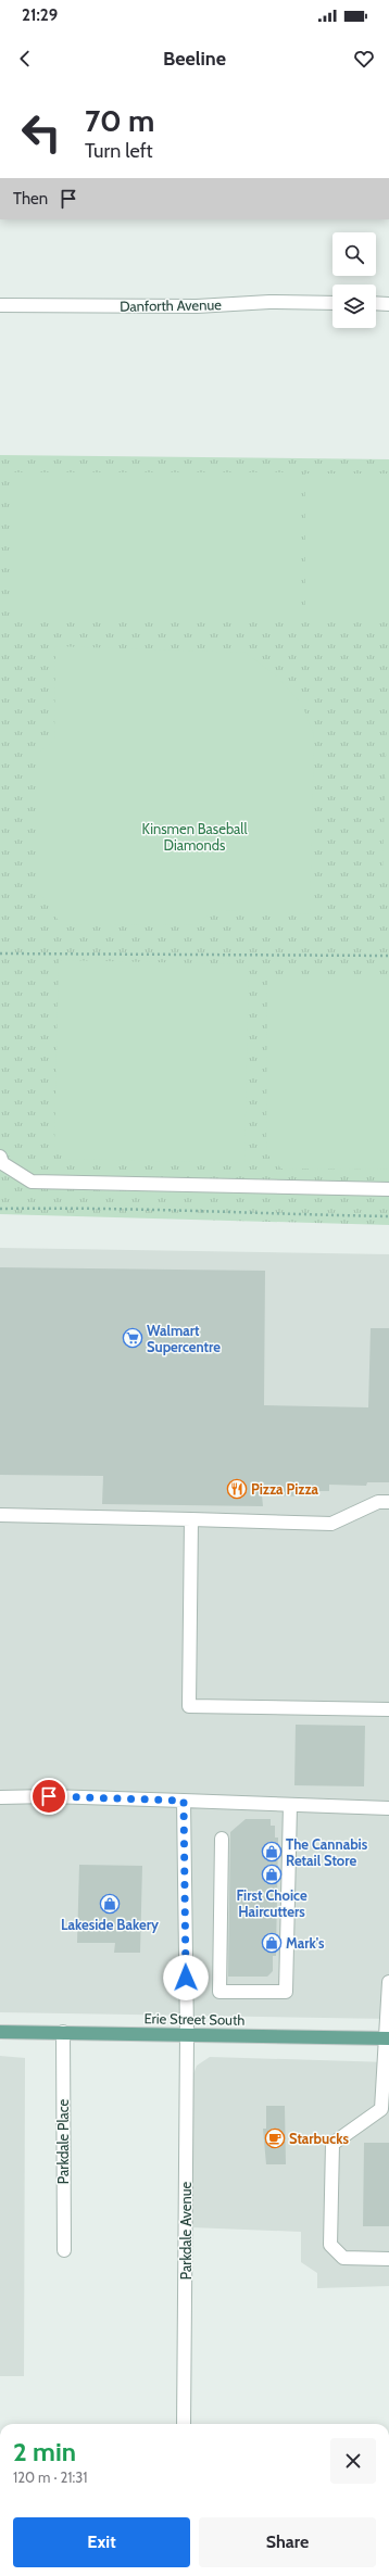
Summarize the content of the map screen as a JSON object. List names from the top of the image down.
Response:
{
  "streets": {
    "main road": ["Erie Street South"],
    "street": ["Danforth Avenue", "Parkdale Place", "Parkdale Avenue"]
  },
  "crossings": [
    ["Erie Street South", "Parkdale Place"],
    ["Erie Street South", "Parkdale Avenue"]
  ],
  "parks": ["Kinsmen Baseball Diamonds"],
  "places": {
    "supermarket": ["Walmart Supercentre"],
    "restaurant": ["Pizza Pizza"],
    "shop": [
      "The Cannabis Retail Store",
      "First Choice Haircutters",
      "Lakeside Bakery",
      "Mark's"
    ],
    "cafe": ["Starbucks"]
  },
  "page": {
    "status": "21:29",
    "header": "Beeline",
    "turn": ["70 m", "Turn left"],
    "then": "Then",
    "heading": ["2 min", "120 m · 21:31"],
    "buttons": ["Exit", "Share"]
  }
}
